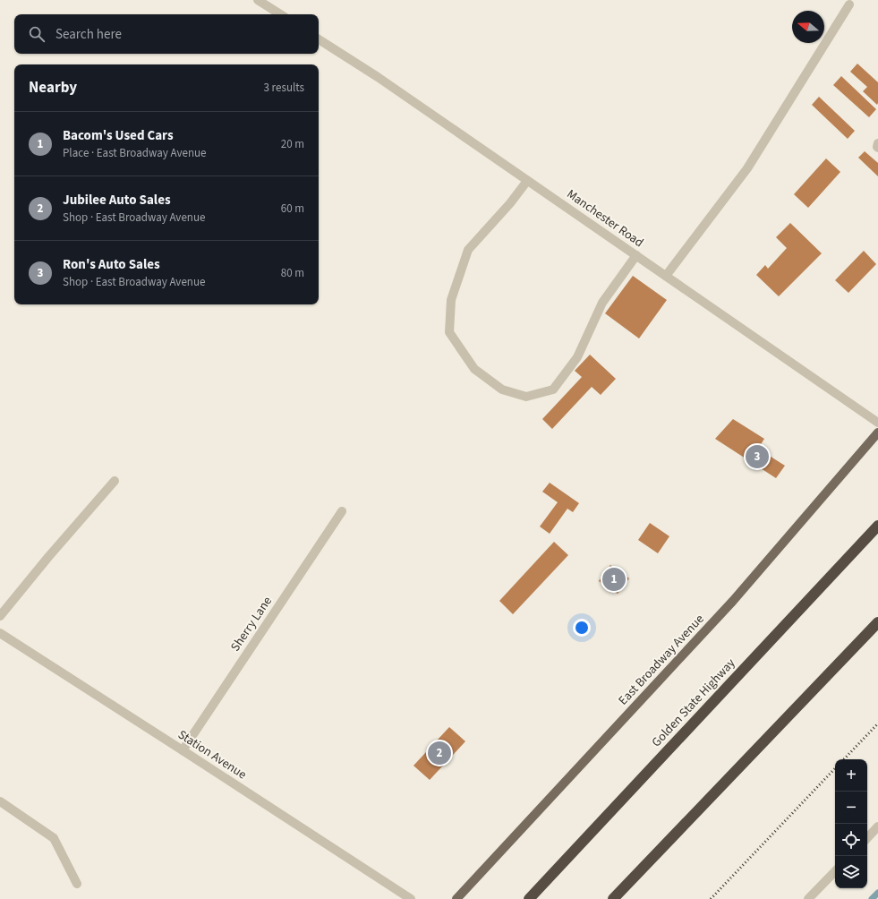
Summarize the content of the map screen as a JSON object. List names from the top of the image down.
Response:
{
  "streets": {
    "highway": ["Golden State Highway"],
    "main road": ["East Broadway Avenue"],
    "street": ["Manchester Road", "Sherry Lane", "Station Avenue"]
  },
  "crossings": [
    ["Sherry Lane", "Station Avenue"]
  ],
  "north": "left",
  "page": {
    "search": "Search here",
    "heading": ["Nearby", "3 results"],
    "list": [
      {
        "mark": "1",
        "name": "Bacom's Used Cars",
        "note": "Place · East Broadway Avenue",
        "value": "20 m"
      },
      {
        "mark": "2",
        "name": "Jubilee Auto Sales",
        "note": "Shop · East Broadway Avenue",
        "value": "60 m"
      },
      {
        "mark": "3",
        "name": "Ron's Auto Sales",
        "note": "Shop · East Broadway Avenue",
        "value": "80 m"
      }
    ],
    "pins": ["3", "1", "2"],
    "map_buttons": ["+", "−"]
  }
}
